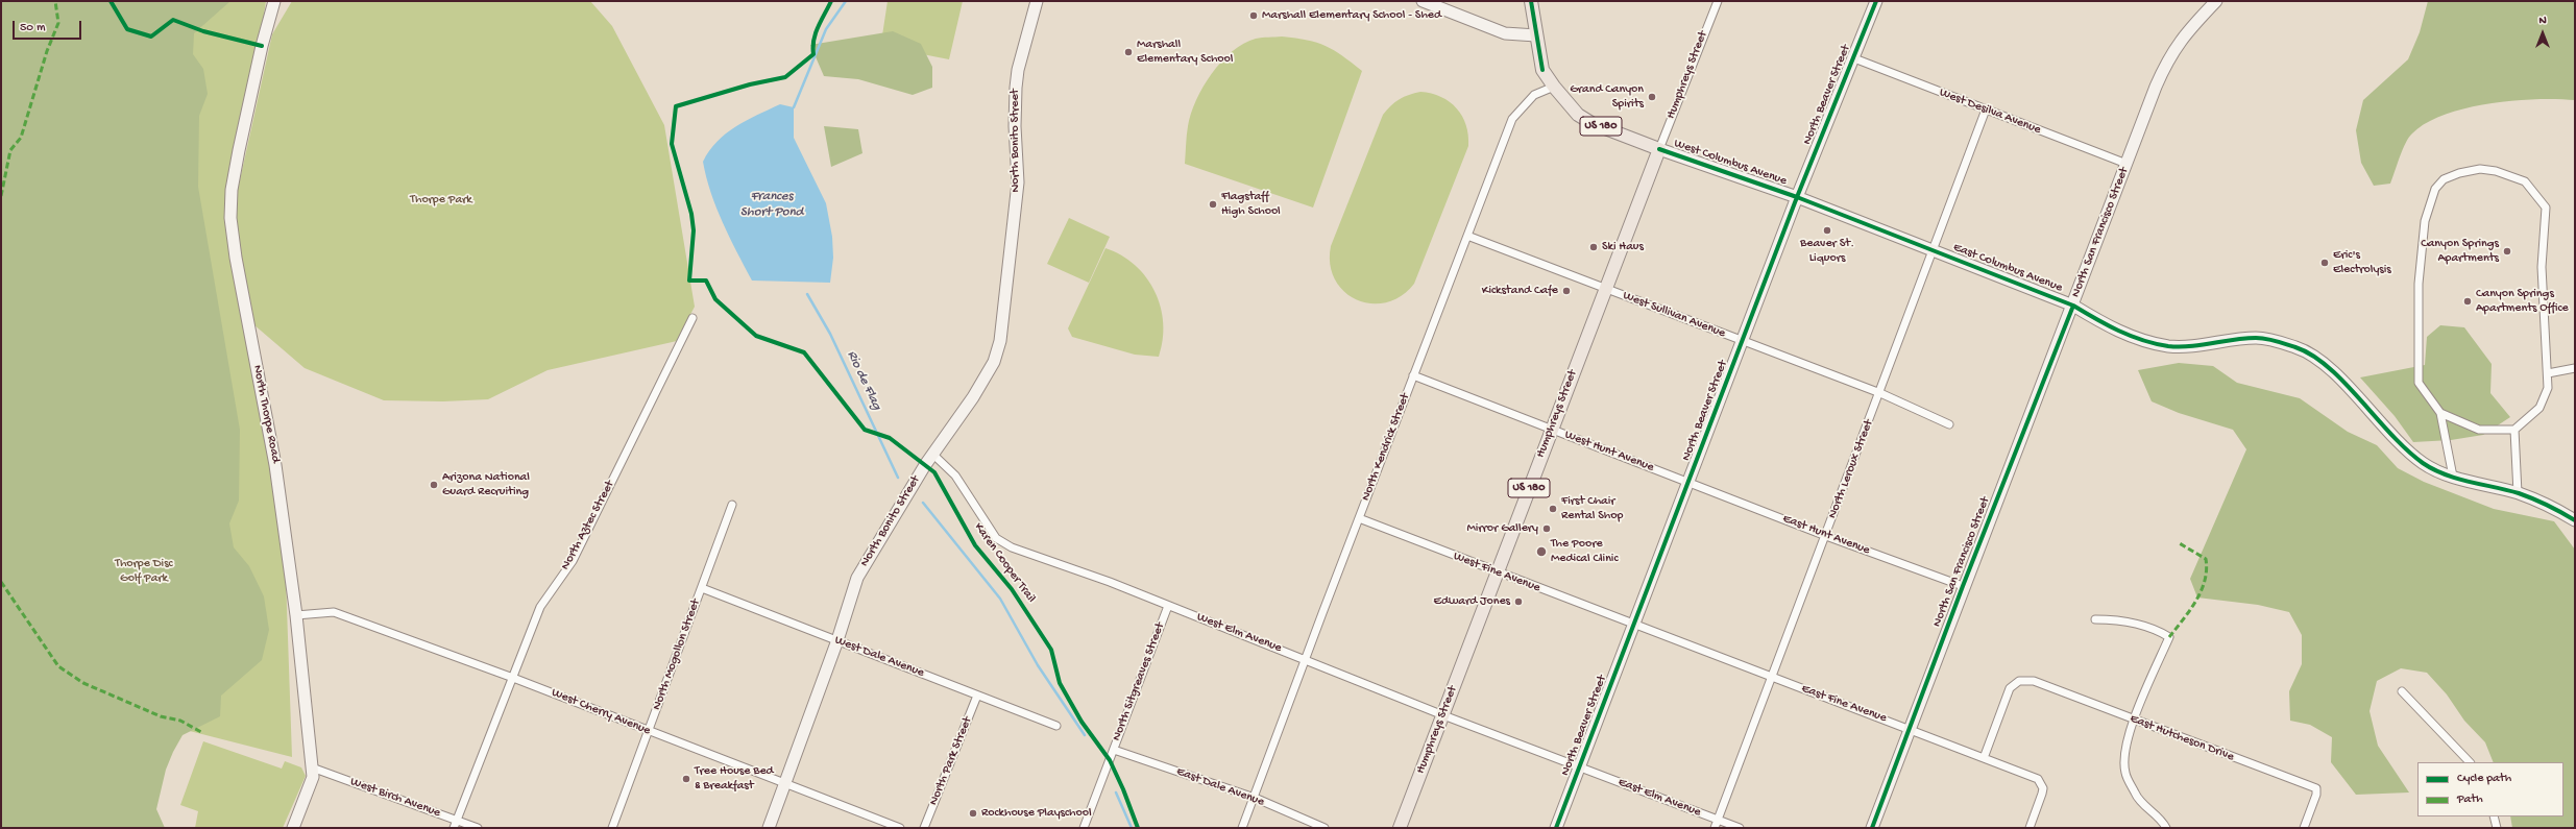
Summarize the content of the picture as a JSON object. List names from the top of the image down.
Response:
{
  "streets": {
    "main road": ["Humphreys Street", "US 180"],
    "street": [
      "North Beaver Street",
      "West Desilva Avenue",
      "North Bonito Street",
      "West Columbus Avenue",
      "North San Francisco Street",
      "East Columbus Avenue",
      "West Sullivan Avenue",
      "North Thorpe Road",
      "North Kendrick Street",
      "West Hunt Avenue",
      "North Leroux Street",
      "North Aztec Street",
      "East Hunt Avenue",
      "West Fine Avenue",
      "West Elm Avenue",
      "North Mogollon Street",
      "West Dale Avenue",
      "North Sitgreaves Street",
      "East Fine Avenue",
      "West Cherry Avenue",
      "East Hutcheson Drive",
      "North Park Street",
      "East Dale Avenue",
      "West Birch Avenue",
      "East Elm Avenue"
    ],
    "cycle path": ["Karen Cooper Trail"]
  },
  "crossings": [
    ["Humphreys Street", "US 180"],
    ["Humphreys Street", "West Columbus Avenue"],
    ["Humphreys Street", "West Sullivan Avenue"],
    ["Humphreys Street", "West Hunt Avenue"],
    ["Humphreys Street", "West Fine Avenue"],
    ["Humphreys Street", "West Elm Avenue"],
    ["North Beaver Street", "West Desilva Avenue"],
    ["North Beaver Street", "West Columbus Avenue"],
    ["North Beaver Street", "West Sullivan Avenue"],
    ["North Beaver Street", "West Hunt Avenue"],
    ["North Beaver Street", "East Hunt Avenue"],
    ["North Beaver Street", "West Fine Avenue"],
    ["North Beaver Street", "West Elm Avenue"],
    ["North Beaver Street", "East Fine Avenue"],
    ["North Beaver Street", "East Elm Avenue"],
    ["West Desilva Avenue", "North San Francisco Street"],
    ["West Desilva Avenue", "North Leroux Street"],
    ["US 180", "West Columbus Avenue"],
    ["US 180", "North Kendrick Street"],
    ["North Bonito Street", "West Elm Avenue"],
    ["North Bonito Street", "West Dale Avenue"],
    ["North Bonito Street", "West Cherry Avenue"],
    ["West Columbus Avenue", "East Columbus Avenue"],
    ["West Columbus Avenue", "North Leroux Street"],
    ["North San Francisco Street", "East Columbus Avenue"],
    ["North San Francisco Street", "East Hunt Avenue"],
    ["North San Francisco Street", "East Fine Avenue"],
    ["East Columbus Avenue", "North Leroux Street"],
    ["West Sullivan Avenue", "North Kendrick Street"],
    ["West Sullivan Avenue", "North Leroux Street"],
    ["North Thorpe Road", "West Cherry Avenue"],
    ["North Thorpe Road", "West Birch Avenue"],
    ["North Kendrick Street", "West Hunt Avenue"],
    ["North Kendrick Street", "West Fine Avenue"],
    ["North Kendrick Street", "West Elm Avenue"],
    ["North Kendrick Street", "East Dale Avenue"],
    ["West Hunt Avenue", "East Hunt Avenue"],
    ["North Leroux Street", "East Hunt Avenue"],
    ["North Leroux Street", "East Fine Avenue"],
    ["North Leroux Street", "East Elm Avenue"],
    ["North Aztec Street", "West Cherry Avenue"],
    ["North Aztec Street", "West Birch Avenue"],
    ["West Fine Avenue", "East Fine Avenue"],
    ["West Elm Avenue", "North Sitgreaves Street"],
    ["West Elm Avenue", "East Elm Avenue"],
    ["North Mogollon Street", "West Dale Avenue"],
    ["North Mogollon Street", "West Cherry Avenue"],
    ["West Dale Avenue", "North Park Street"],
    ["North Sitgreaves Street", "East Dale Avenue"],
    ["East Fine Avenue", "East Hutcheson Drive"]
  ],
  "water": ["Frances Short Pond", "Rio de Flag"],
  "parks": ["Thorpe Park", "Thorpe Disc Golf Park"],
  "places": [
    "Marshall Elementary School - Shed",
    "Marshall Elementary School",
    "Grand Canyon Spirits",
    "Flagstaff High School",
    "Beaver St. Liquors",
    "Ski Haus",
    "Canyon Springs Apartments",
    "Eric's Electrolysis",
    "Kickstand Cafe",
    "Canyon Springs Apartments Office",
    "Arizona National Guard Recruiting",
    "First Chair Rental Shop",
    "Mirror Gallery",
    "The Poore Medical Clinic",
    "Edward Jones",
    "Tree House Bed & Breakfast",
    "Rockhouse Playschool"
  ],
  "legend": ["Cycle path", "Path"],
  "scale_bar": "50 m",
  "north": "top"
}
